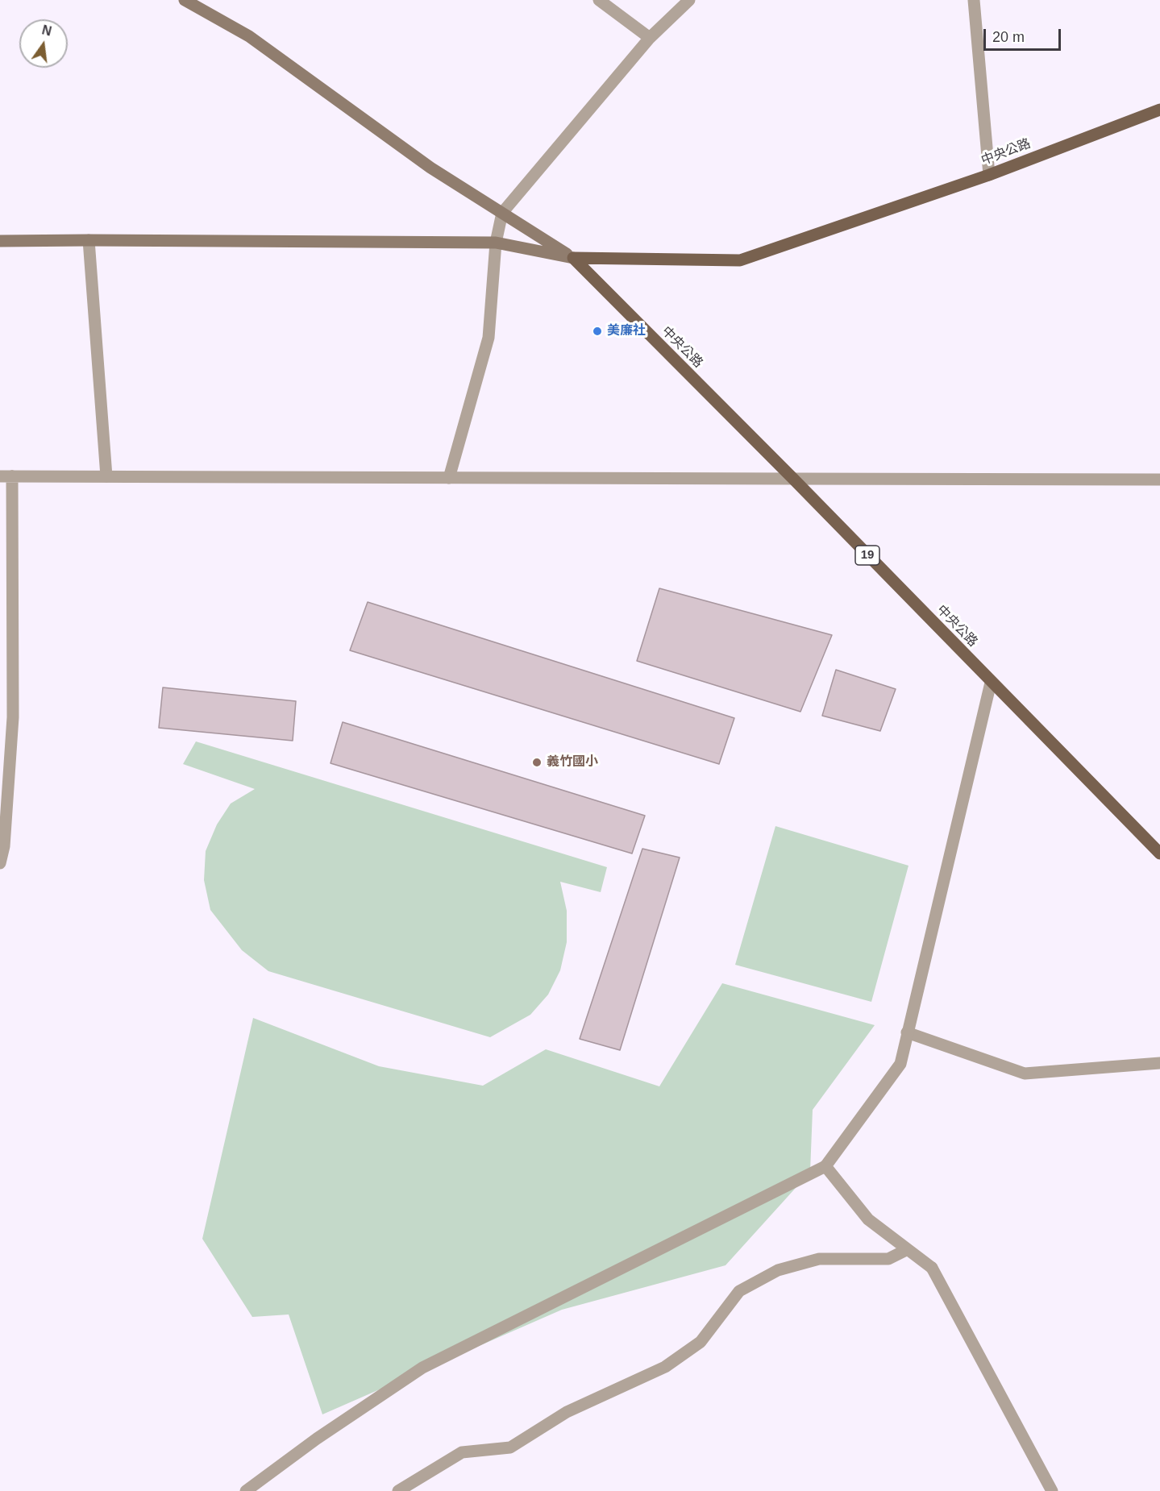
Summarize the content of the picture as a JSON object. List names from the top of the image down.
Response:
{
  "streets": {
    "main road": ["中央公路", "19"]
  },
  "places": ["美廉社", "義竹國小"],
  "scale_bar": "20 m",
  "north": "top"
}
